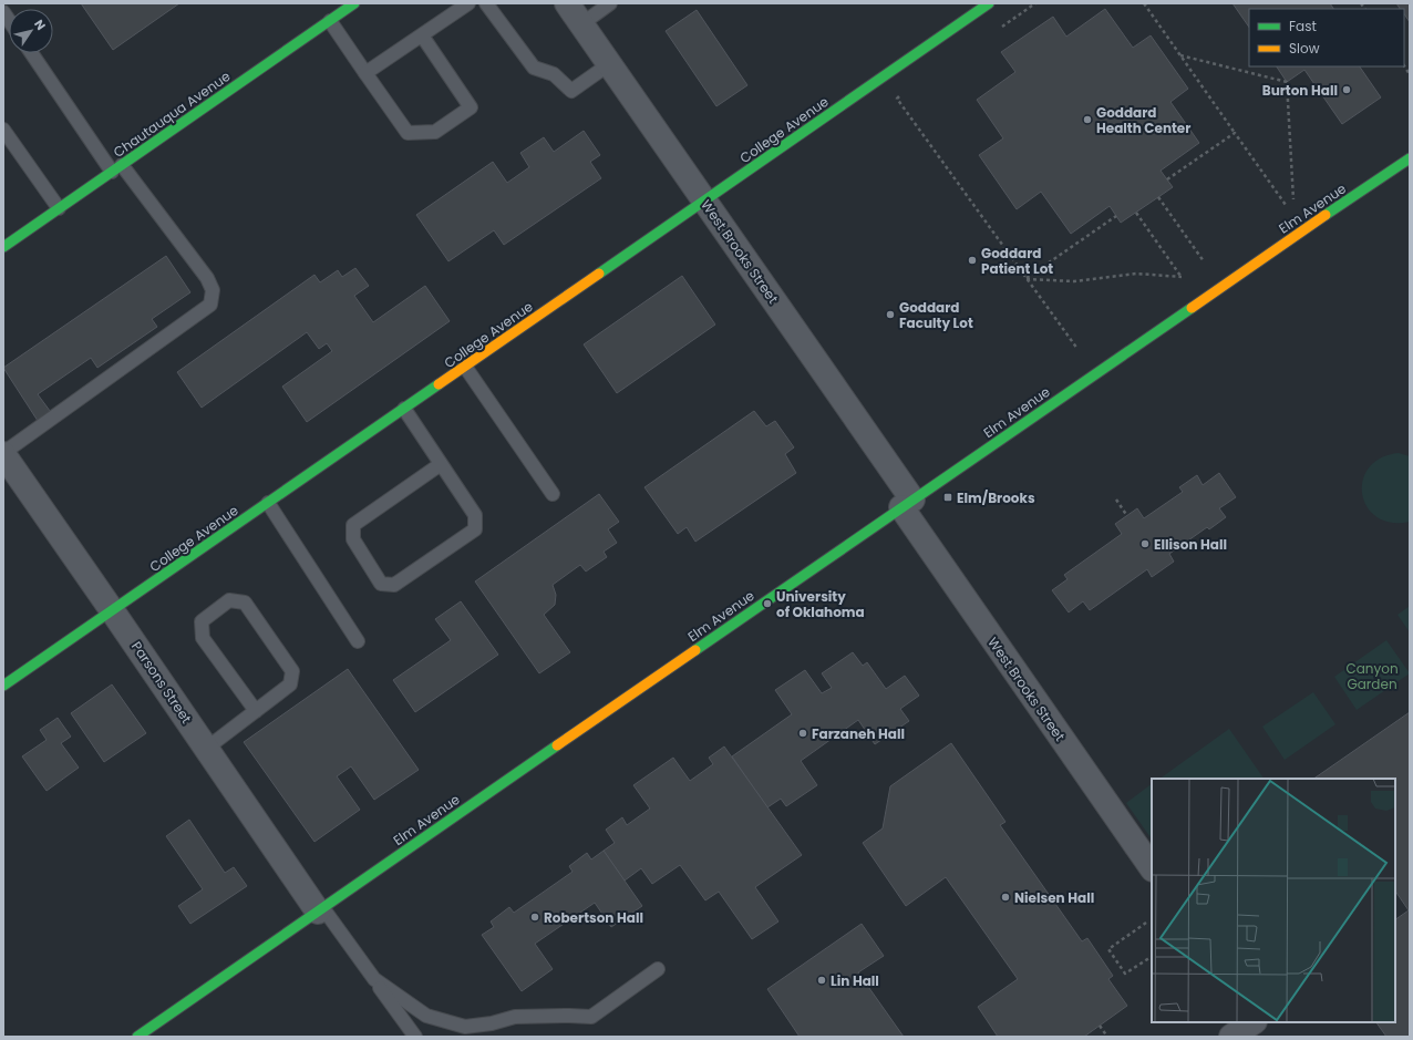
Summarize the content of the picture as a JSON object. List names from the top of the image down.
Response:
{
  "streets": {
    "street": [
      "Chautauqua Avenue",
      "College Avenue",
      "Elm Avenue",
      "West Brooks Street",
      "Parsons Street"
    ]
  },
  "crossings": [
    ["College Avenue", "West Brooks Street"],
    ["College Avenue", "Parsons Street"],
    ["Elm Avenue", "West Brooks Street"],
    ["Elm Avenue", "Parsons Street"]
  ],
  "parks": ["Canyon Garden"],
  "places": {
    "other": [
      "Burton Hall",
      "Goddard Health Center",
      "Goddard Patient Lot",
      "Goddard Faculty Lot",
      "Ellison Hall",
      "University of Oklahoma",
      "Farzaneh Hall",
      "Nielsen Hall",
      "Robertson Hall",
      "Lin Hall"
    ],
    "transit": ["Elm/Brooks"]
  },
  "legend": ["Fast", "Slow"],
  "north": "top right"
}
